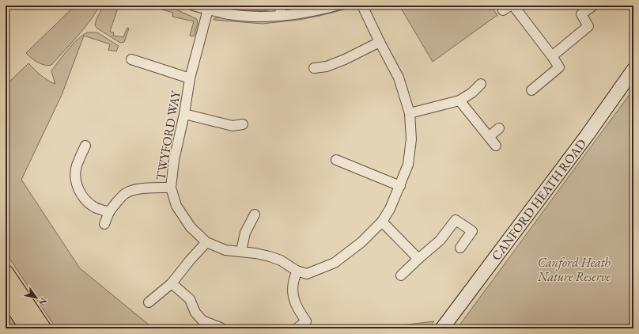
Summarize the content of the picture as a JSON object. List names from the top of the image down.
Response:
{
  "streets": {
    "main road": ["CANFORD HEATH ROAD"],
    "street": ["TWYFORD WAY"]
  },
  "parks": ["Canford Heath Nature Reserve"],
  "north": "bottom right"
}
